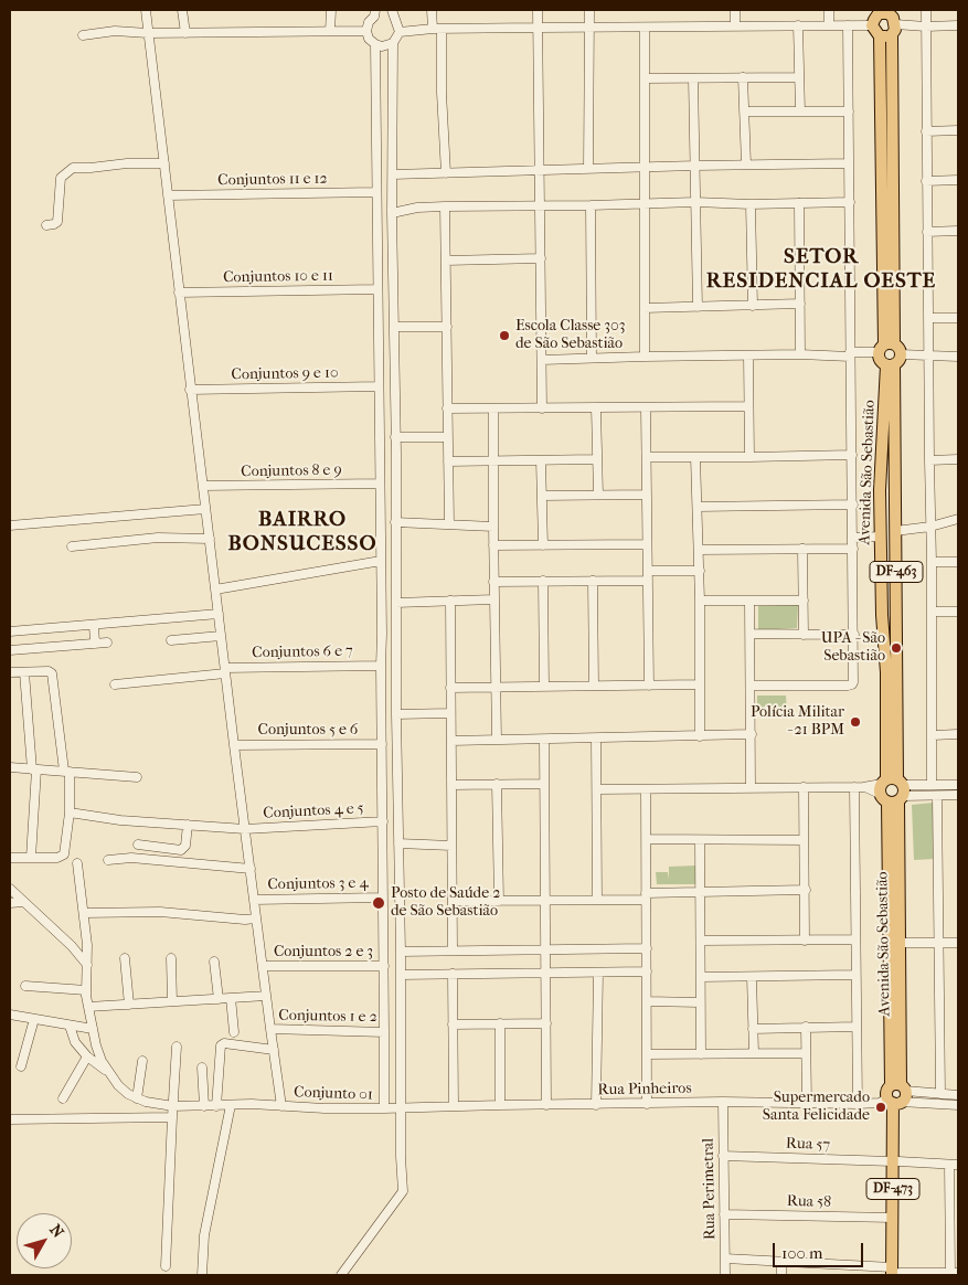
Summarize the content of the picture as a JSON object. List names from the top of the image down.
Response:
{
  "streets": {
    "main road": ["Avenida São Sebastião", "DF-463", "DF-473"],
    "street": [
      "Conjuntos 11 e 12",
      "Conjuntos 10 e 11",
      "Conjuntos 9 e 10",
      "Conjuntos 8 e 9",
      "Conjuntos 6 e 7",
      "Conjuntos 5 e 6",
      "Conjuntos 4 e 5",
      "Conjuntos 3 e 4",
      "Conjuntos 2 e 3",
      "Conjuntos 1 e 2",
      "Rua Pinheiros",
      "Conjunto 01",
      "Rua 57",
      "Rua Perimetral",
      "Rua 58"
    ]
  },
  "crossings": [
    ["Avenida São Sebastião", "DF-473"],
    ["Rua Pinheiros", "Conjunto 01"],
    ["Rua Pinheiros", "Rua Perimetral"],
    ["Rua Pinheiros", "DF-473"],
    ["Rua 57", "Rua Perimetral"],
    ["Rua 57", "DF-473"],
    ["Rua Perimetral", "Rua 58"],
    ["DF-473", "Rua 58"]
  ],
  "districts": ["SETOR RESIDENCIAL OESTE", "BAIRRO BONSUCESSO"],
  "places": [
    "Escola Classe 303 de São Sebastião",
    "UPA - São Sebastião",
    "Polícia Militar - 21 BPM",
    "Posto de Saúde 2 de São Sebastião",
    "Supermercado Santa Felicidade"
  ],
  "scale_bar": "100 m",
  "north": "top right"
}
